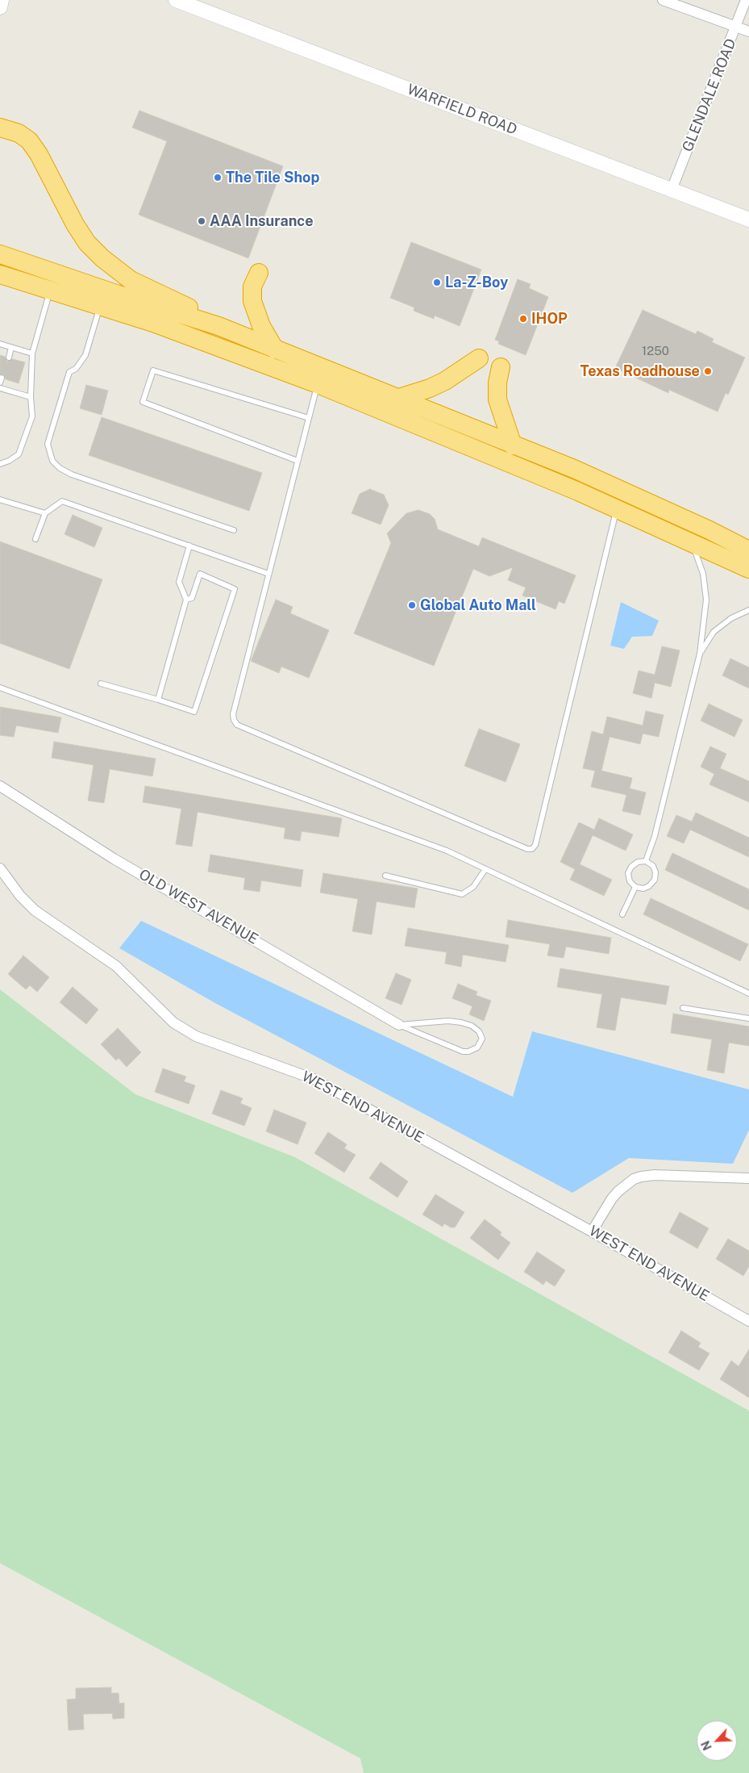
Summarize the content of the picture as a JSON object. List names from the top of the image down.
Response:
{
  "streets": {
    "street": [
      "GLENDALE ROAD",
      "WARFIELD ROAD",
      "OLD WEST AVENUE",
      "WEST END AVENUE"
    ]
  },
  "crossings": [
    ["GLENDALE ROAD", "WARFIELD ROAD"]
  ],
  "places": [
    "The Tile Shop",
    "AAA Insurance",
    "La-Z-Boy",
    "IHOP",
    "Texas Roadhouse",
    "Global Auto Mall"
  ],
  "house_numbers": ["1250"],
  "north": "bottom left"
}
